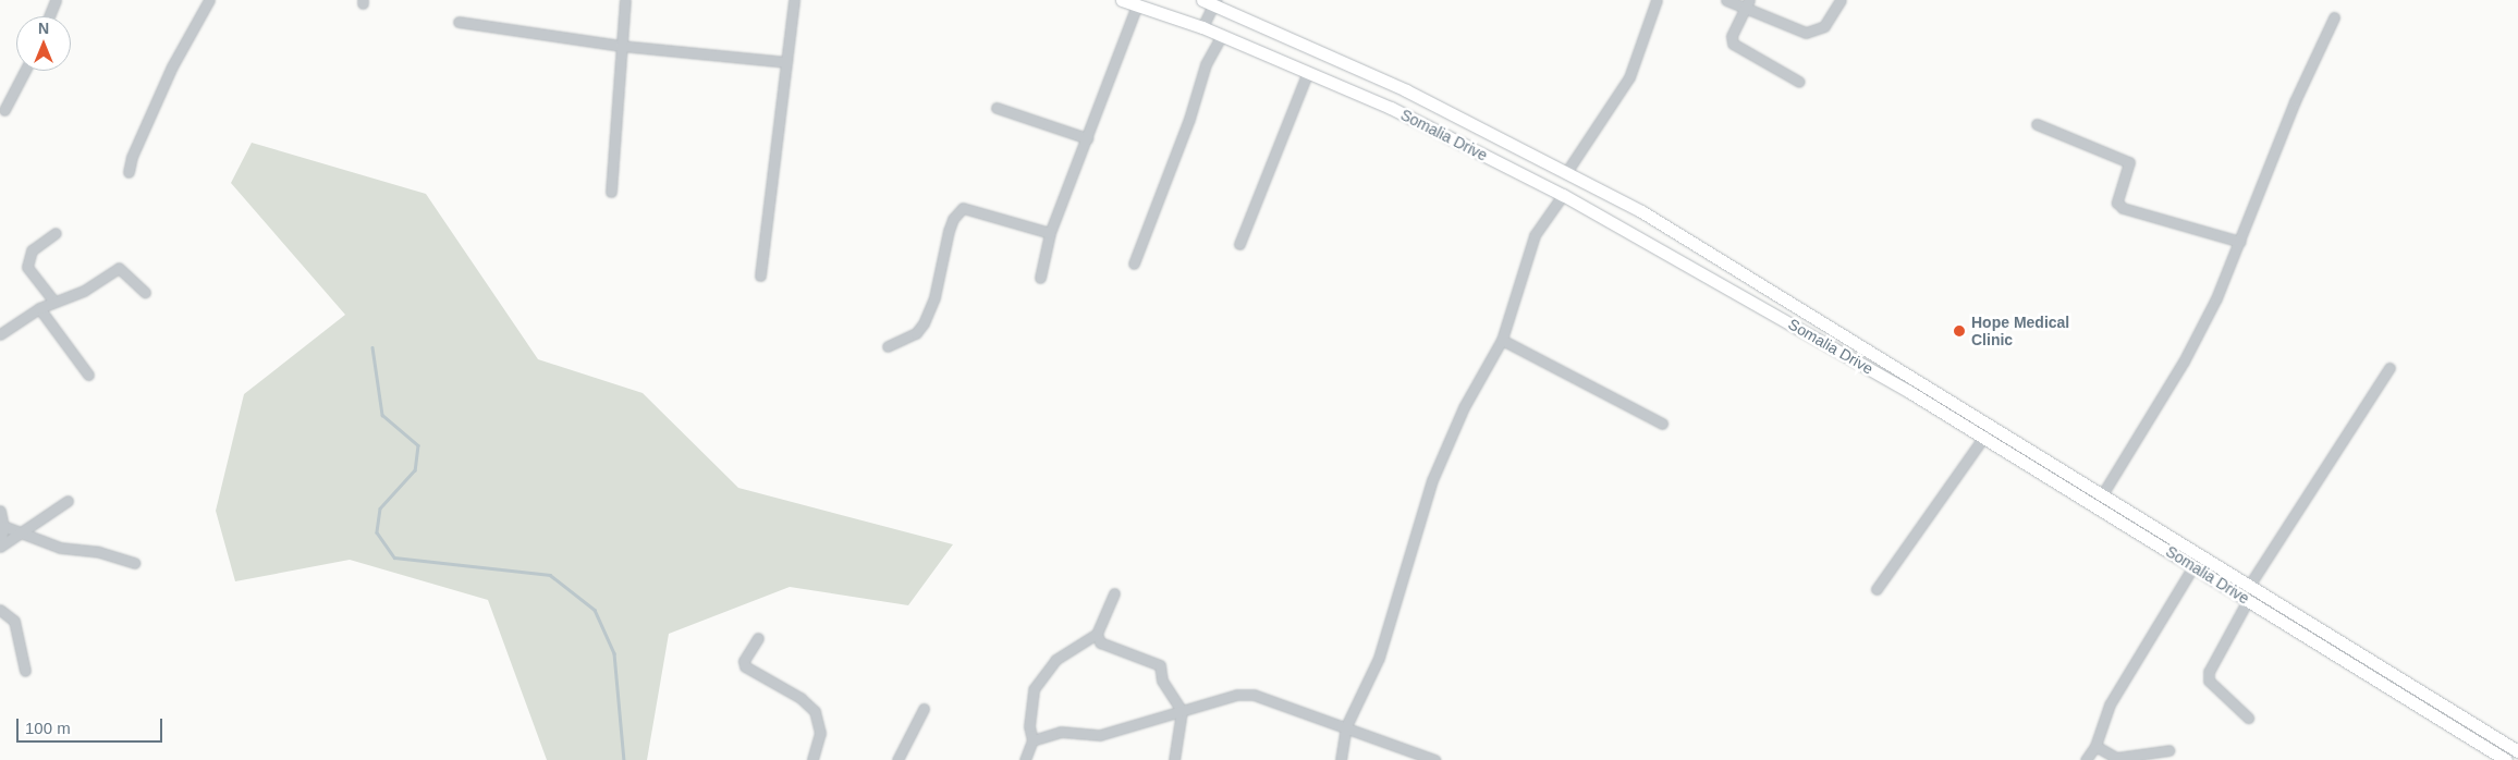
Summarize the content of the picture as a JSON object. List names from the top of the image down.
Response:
{
  "streets": {
    "main road": ["Somalia Drive"]
  },
  "places": ["Hope Medical Clinic"],
  "scale_bar": "100 m",
  "north": "top"
}
